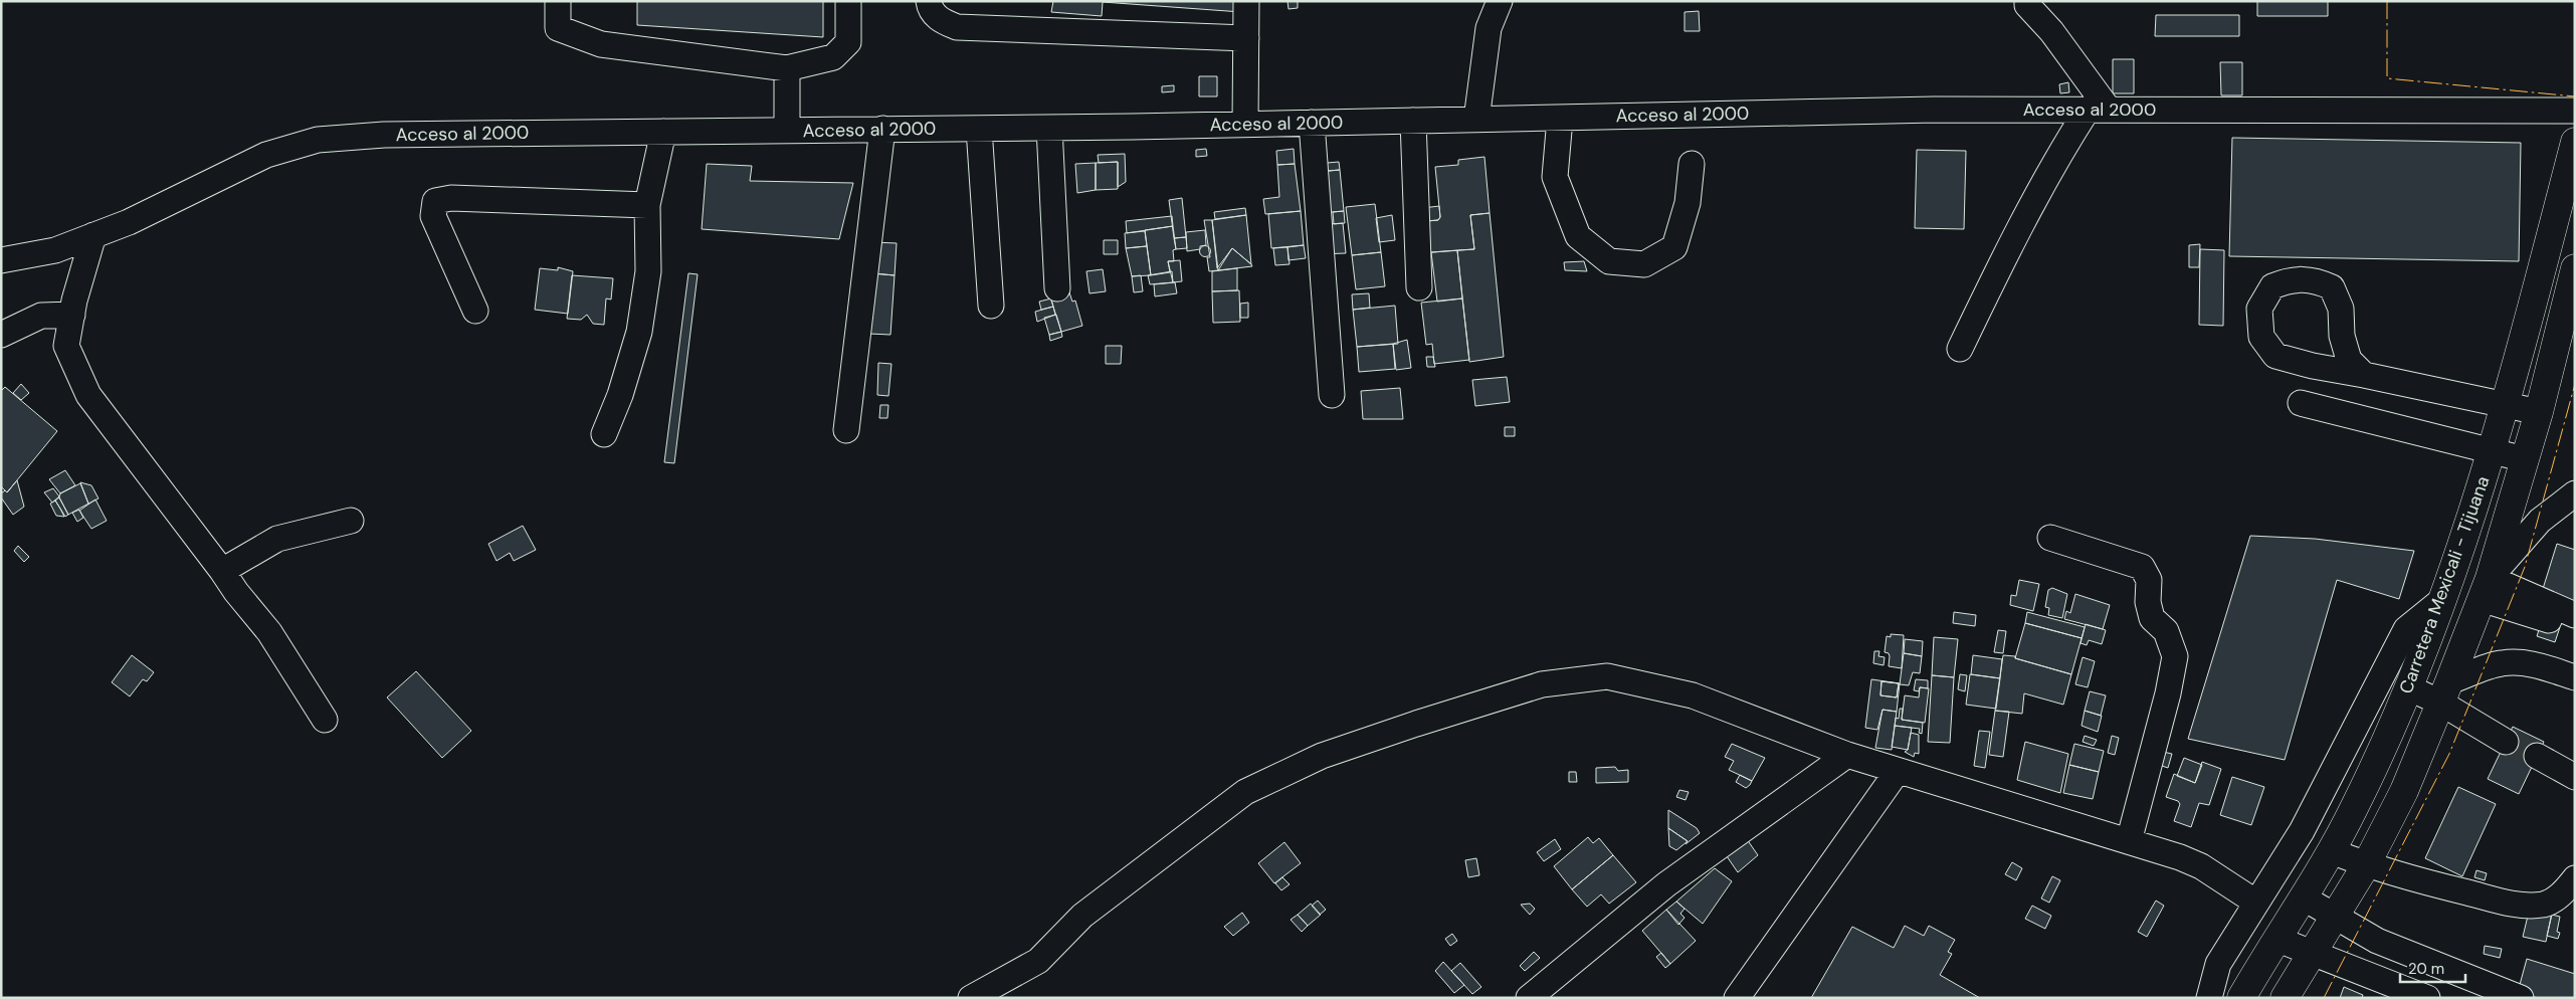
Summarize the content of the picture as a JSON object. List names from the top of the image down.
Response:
{
  "streets": {
    "highway": ["Carretera Mexicali - Tijuana"],
    "street": ["Acceso al 2000"]
  },
  "scale_bar": "20 m"
}
